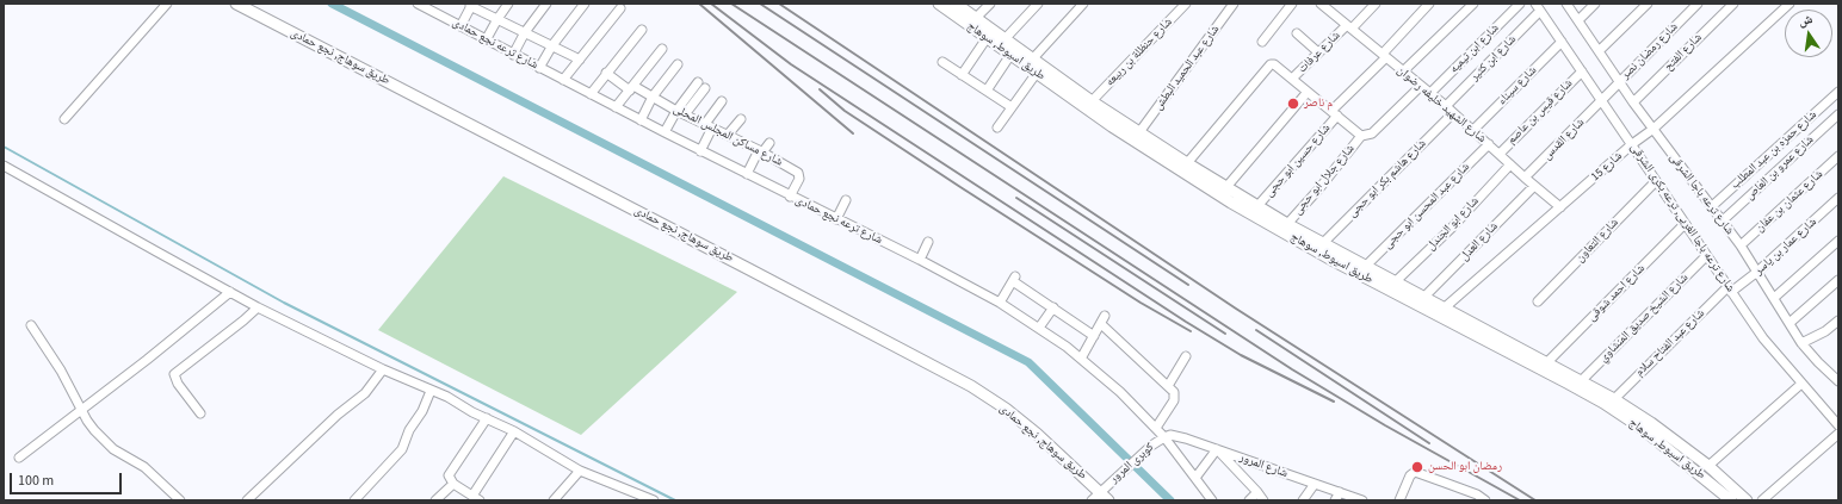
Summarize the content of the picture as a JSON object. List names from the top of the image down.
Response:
{
  "streets": {
    "main road": ["طريق اسيوط, سوهاج", "طريق سوهاج, نجع حمادى"],
    "street": [
      "شارع ترعه نجع حمادى",
      "شارع ابن تيميه",
      "شارع رمضان نصر",
      "شارع حنظلة بن ربيعه",
      "شارع عرفات",
      "شارع الفتح",
      "شارع ابن كثير",
      "شارع عبد الحميد البطش",
      "شارع سيناء",
      "شارع الشهيد خليفه رضوان",
      "شارع قيس بن عاصم",
      "شارع مساكن المجلس المحلى",
      "شارع القدس",
      "شارع حمزه بن عبد المطلب",
      "شارع حسين ابو حجى",
      "شارع 15",
      "شارع عمرو بن العاص",
      "شارع هاشم بكر ابو حجى",
      "شارع جلال ابو حجى",
      "شارع ترعه باجا الشرقى",
      "شارع عثمان بن عفان",
      "شارع عبد المحسن ابو حجى",
      "شارع ترعه باجا الغربى, ترعه بكرى الشرقى",
      "شارع ابو الجندل",
      "شارع التعاون",
      "شارع العدل",
      "شارع عمار بن ياسر",
      "شارع احمد شوقى",
      "شارع الشيخ صديق المنشاوي",
      "شارع عبد الفتاح سلام",
      "كوبرى المرور",
      "شارع المرور"
    ]
  },
  "crossings": [
    ["شارع ترعه نجع حمادى", "شارع مساكن المجلس المحلى"],
    ["شارع ترعه نجع حمادى", "كوبرى المرور"],
    ["شارع ترعه نجع حمادى", "شارع المرور"],
    ["شارع ابن تيميه", "شارع الشهيد خليفه رضوان"],
    ["طريق اسيوط, سوهاج", "شارع حنظلة بن ربيعه"],
    ["طريق اسيوط, سوهاج", "شارع عبد الحميد البطش"],
    ["طريق اسيوط, سوهاج", "شارع حسين ابو حجى"],
    ["طريق اسيوط, سوهاج", "شارع 15"],
    ["طريق اسيوط, سوهاج", "شارع هاشم بكر ابو حجى"],
    ["طريق اسيوط, سوهاج", "شارع جلال ابو حجى"],
    ["طريق اسيوط, سوهاج", "شارع عبد المحسن ابو حجى"],
    ["طريق اسيوط, سوهاج", "شارع ابو الجندل"],
    ["طريق اسيوط, سوهاج", "شارع العدل"],
    ["طريق اسيوط, سوهاج", "شارع احمد شوقى"],
    ["طريق اسيوط, سوهاج", "شارع الشيخ صديق المنشاوي"],
    ["طريق اسيوط, سوهاج", "شارع عبد الفتاح سلام"],
    ["شارع رمضان نصر", "شارع القدس"],
    ["شارع رمضان نصر", "شارع ترعه باجا الشرقى"],
    ["شارع رمضان نصر", "شارع ترعه باجا الغربى, ترعه بكرى الشرقى"],
    ["شارع عرفات", "شارع الشهيد خليفه رضوان"],
    ["شارع الفتح", "شارع ترعه باجا الشرقى"],
    ["طريق سوهاج, نجع حمادى", "كوبرى المرور"],
    ["شارع ابن كثير", "شارع الشهيد خليفه رضوان"],
    ["شارع ابن كثير", "شارع ترعه باجا الغربى, ترعه بكرى الشرقى"],
    ["شارع سيناء", "شارع الشهيد خليفه رضوان"],
    ["شارع سيناء", "شارع ترعه باجا الغربى, ترعه بكرى الشرقى"],
    ["شارع الشهيد خليفه رضوان", "شارع قيس بن عاصم"],
    ["شارع الشهيد خليفه رضوان", "شارع القدس"],
    ["شارع الشهيد خليفه رضوان", "شارع حسين ابو حجى"],
    ["شارع الشهيد خليفه رضوان", "شارع 15"],
    ["شارع الشهيد خليفه رضوان", "شارع هاشم بكر ابو حجى"],
    ["شارع الشهيد خليفه رضوان", "شارع عبد المحسن ابو حجى"],
    ["شارع الشهيد خليفه رضوان", "شارع ابو الجندل"],
    ["شارع الشهيد خليفه رضوان", "شارع العدل"],
    ["شارع قيس بن عاصم", "شارع ترعه باجا الغربى, ترعه بكرى الشرقى"],
    ["شارع القدس", "شارع ترعه باجا الغربى, ترعه بكرى الشرقى"],
    ["شارع حمزه بن عبد المطلب", "شارع ترعه باجا الشرقى"],
    ["شارع 15", "شارع ترعه باجا الشرقى"],
    ["شارع 15", "شارع ترعه باجا الغربى, ترعه بكرى الشرقى"],
    ["شارع عمرو بن العاص", "شارع ترعه باجا الشرقى"],
    ["شارع ترعه باجا الشرقى", "شارع عثمان بن عفان"],
    ["شارع ترعه باجا الشرقى", "شارع عمار بن ياسر"],
    ["شارع ترعه باجا الغربى, ترعه بكرى الشرقى", "شارع التعاون"],
    ["شارع ترعه باجا الغربى, ترعه بكرى الشرقى", "شارع عمار بن ياسر"],
    ["شارع ترعه باجا الغربى, ترعه بكرى الشرقى", "شارع احمد شوقى"],
    ["شارع ترعه باجا الغربى, ترعه بكرى الشرقى", "شارع الشيخ صديق المنشاوي"],
    ["شارع ترعه باجا الغربى, ترعه بكرى الشرقى", "شارع عبد الفتاح سلام"],
    ["شارع عمار بن ياسر", "شارع عبد الفتاح سلام"],
    ["كوبرى المرور", "شارع المرور"]
  ],
  "places": ["م ناصر", "رمضان ابو الحسن"],
  "scale_bar": "100 m",
  "north": "top"
}
